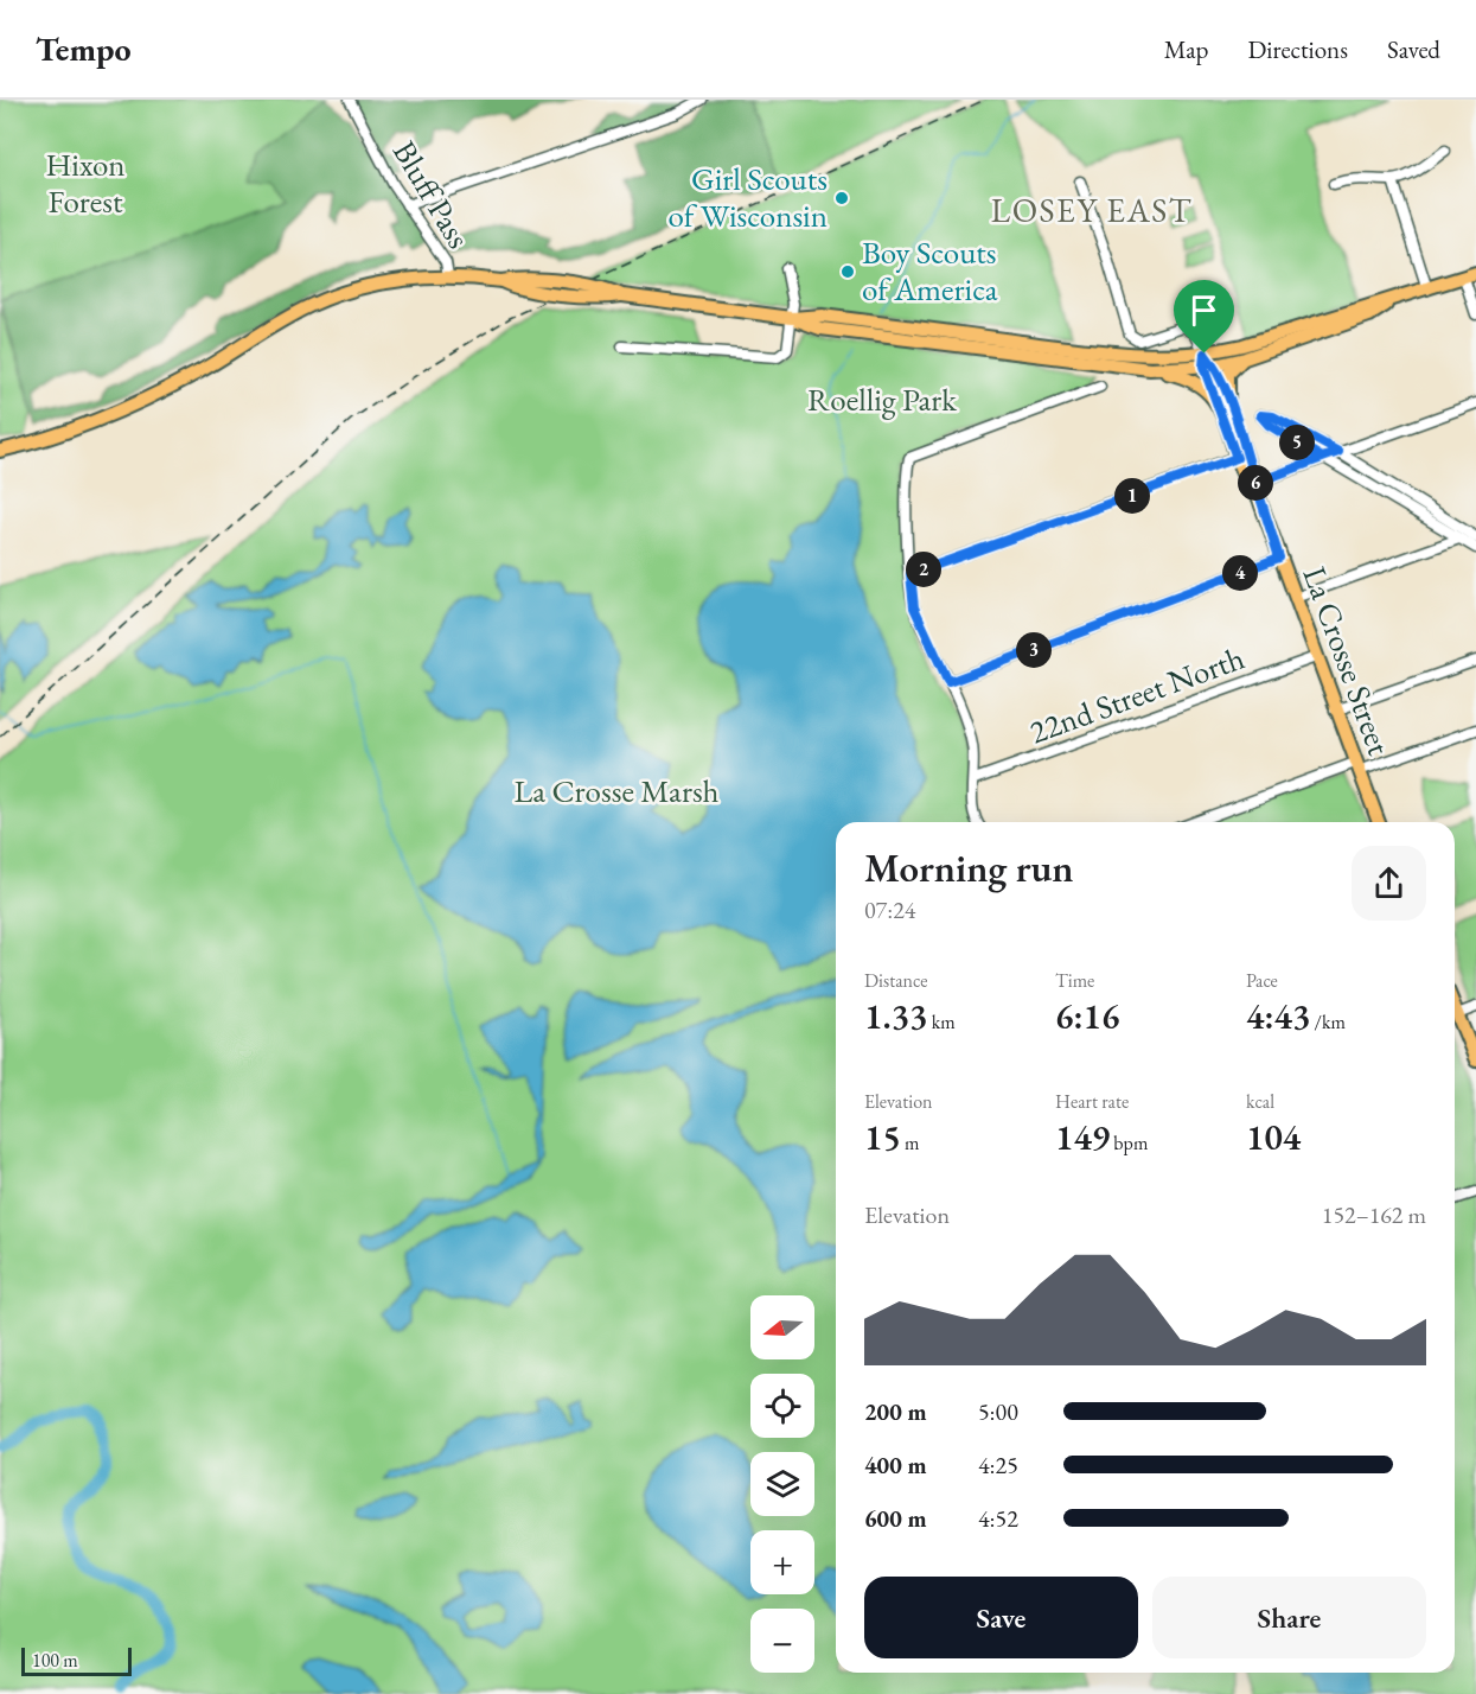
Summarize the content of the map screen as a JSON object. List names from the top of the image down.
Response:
{
  "streets": {
    "main road": ["La Crosse Street"],
    "street": ["Bluff Pass", "22nd Street North"]
  },
  "crossings": [
    ["La Crosse Street", "22nd Street North"]
  ],
  "districts": ["LOSEY EAST"],
  "parks": ["Hixon Forest", "Roellig Park", "La Crosse Marsh"],
  "places": ["Girl Scouts of Wisconsin", "Boy Scouts of America"],
  "scale_bar": "100 m",
  "north": "left",
  "page": {
    "header": "Tempo",
    "nav": ["Map", "Directions", "Saved"],
    "pins": [
      "5",
      "6",
      "1",
      "2",
      "4",
      "3"
    ],
    "heading": ["Morning run", "07:24"],
    "stats": [
      ["Distance", "1.33 km"],
      ["Time", "6:16"],
      ["Pace", "4:43 /km"],
      ["Elevation", "15 m"],
      ["Heart rate", "149 bpm"],
      ["kcal", "104"]
    ],
    "chart": ["Elevation", "152–162 m"],
    "map_buttons": ["+", "−"],
    "list": [
      {
        "name": "200 m",
        "note": "5:00"
      },
      {
        "name": "400 m",
        "note": "4:25"
      },
      {
        "name": "600 m",
        "note": "4:52"
      }
    ],
    "buttons": ["Save", "Share"],
    "scale": "100 m"
  }
}
